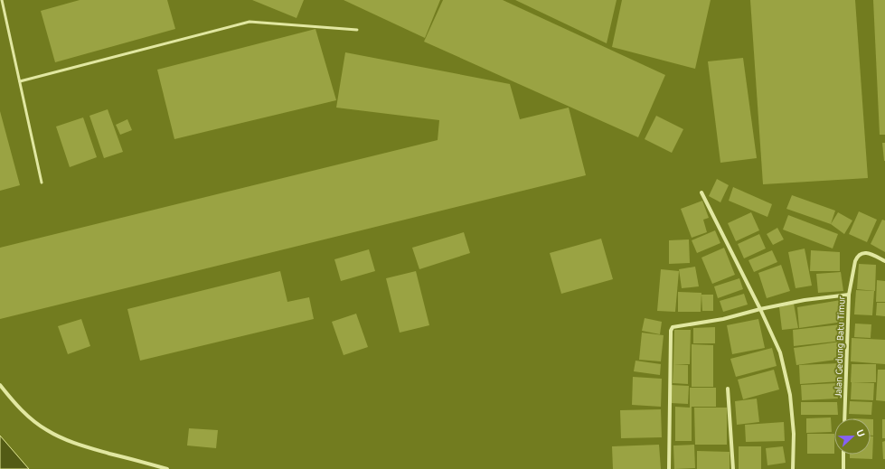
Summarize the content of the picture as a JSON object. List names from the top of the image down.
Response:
{
  "streets": {
    "street": ["Jalan Gedung Batu Timur"]
  },
  "north": "right"
}
